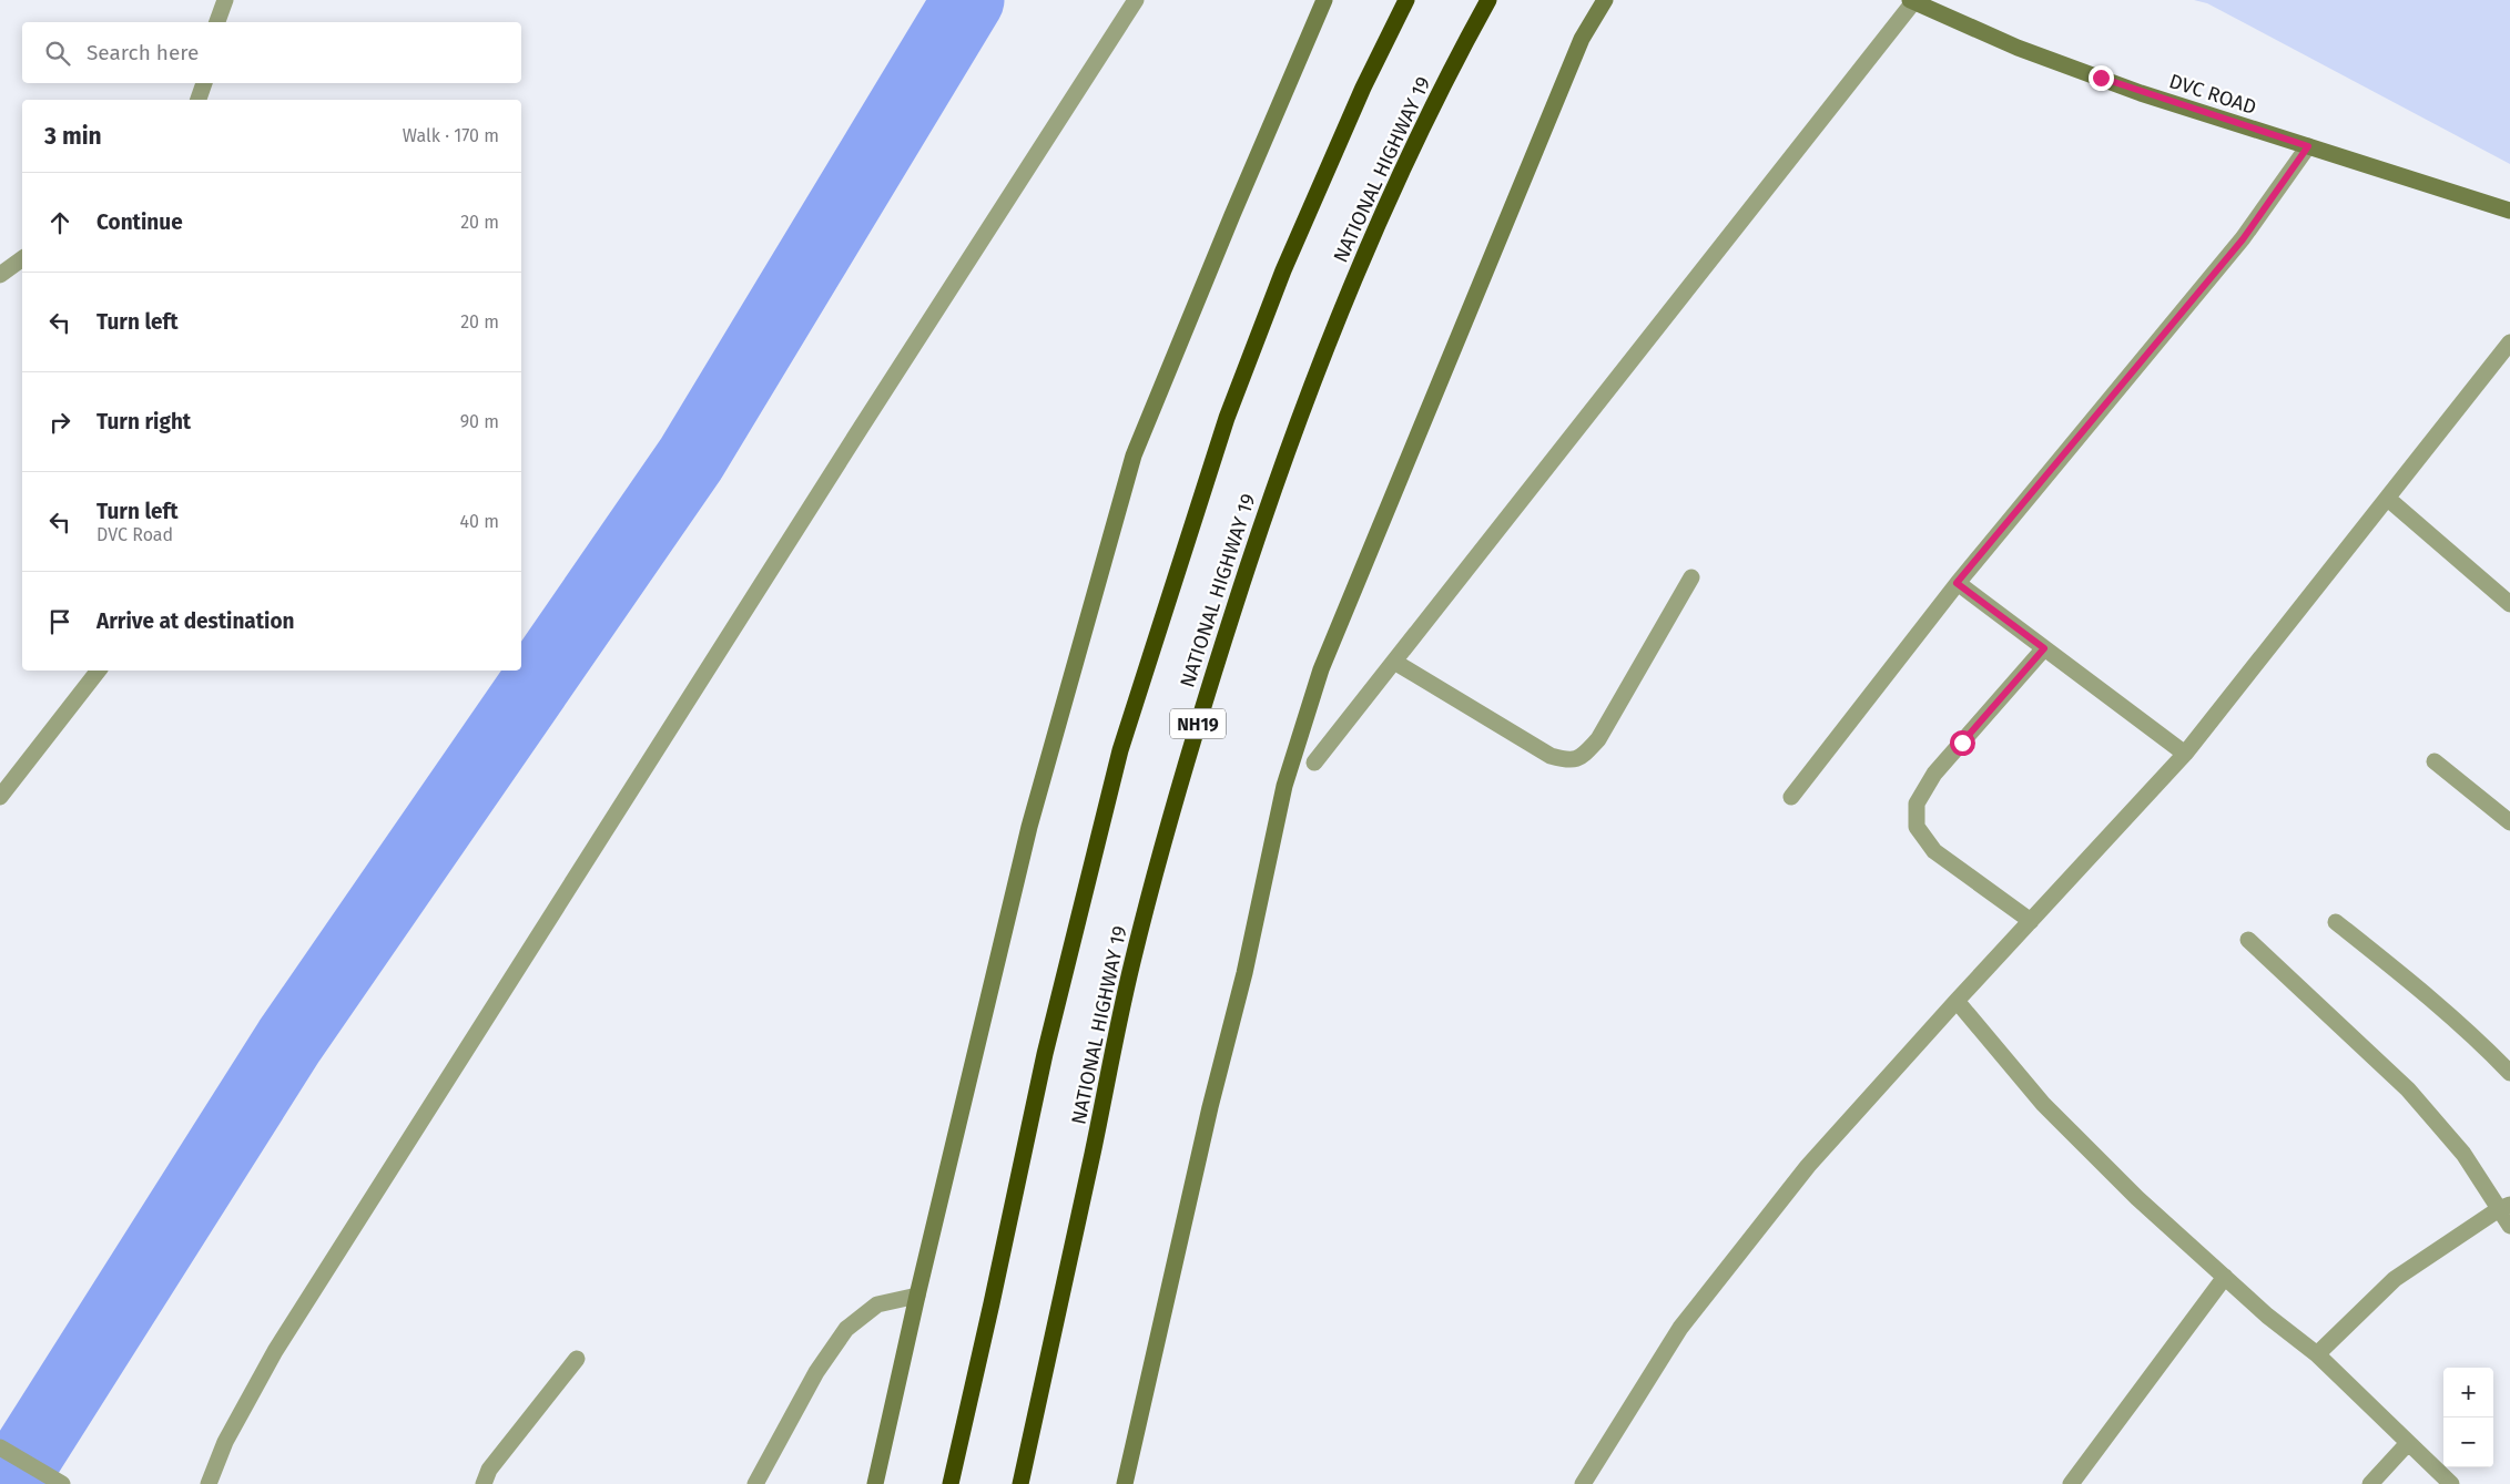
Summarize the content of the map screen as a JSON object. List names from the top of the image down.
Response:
{
  "streets": {
    "highway": ["NATIONAL HIGHWAY 19", "NH19"],
    "main road": ["DVC ROAD"]
  },
  "page": {
    "search": "Search here",
    "heading": ["3 min", "Walk · 170 m"],
    "list": [
      ["Continue", "20 m"],
      ["Turn left", "20 m"],
      ["Turn right", "90 m"],
      ["Turn left", "DVC Road", "40 m"],
      "Arrive at destination"
    ],
    "map_buttons": ["+", "−"]
  }
}
